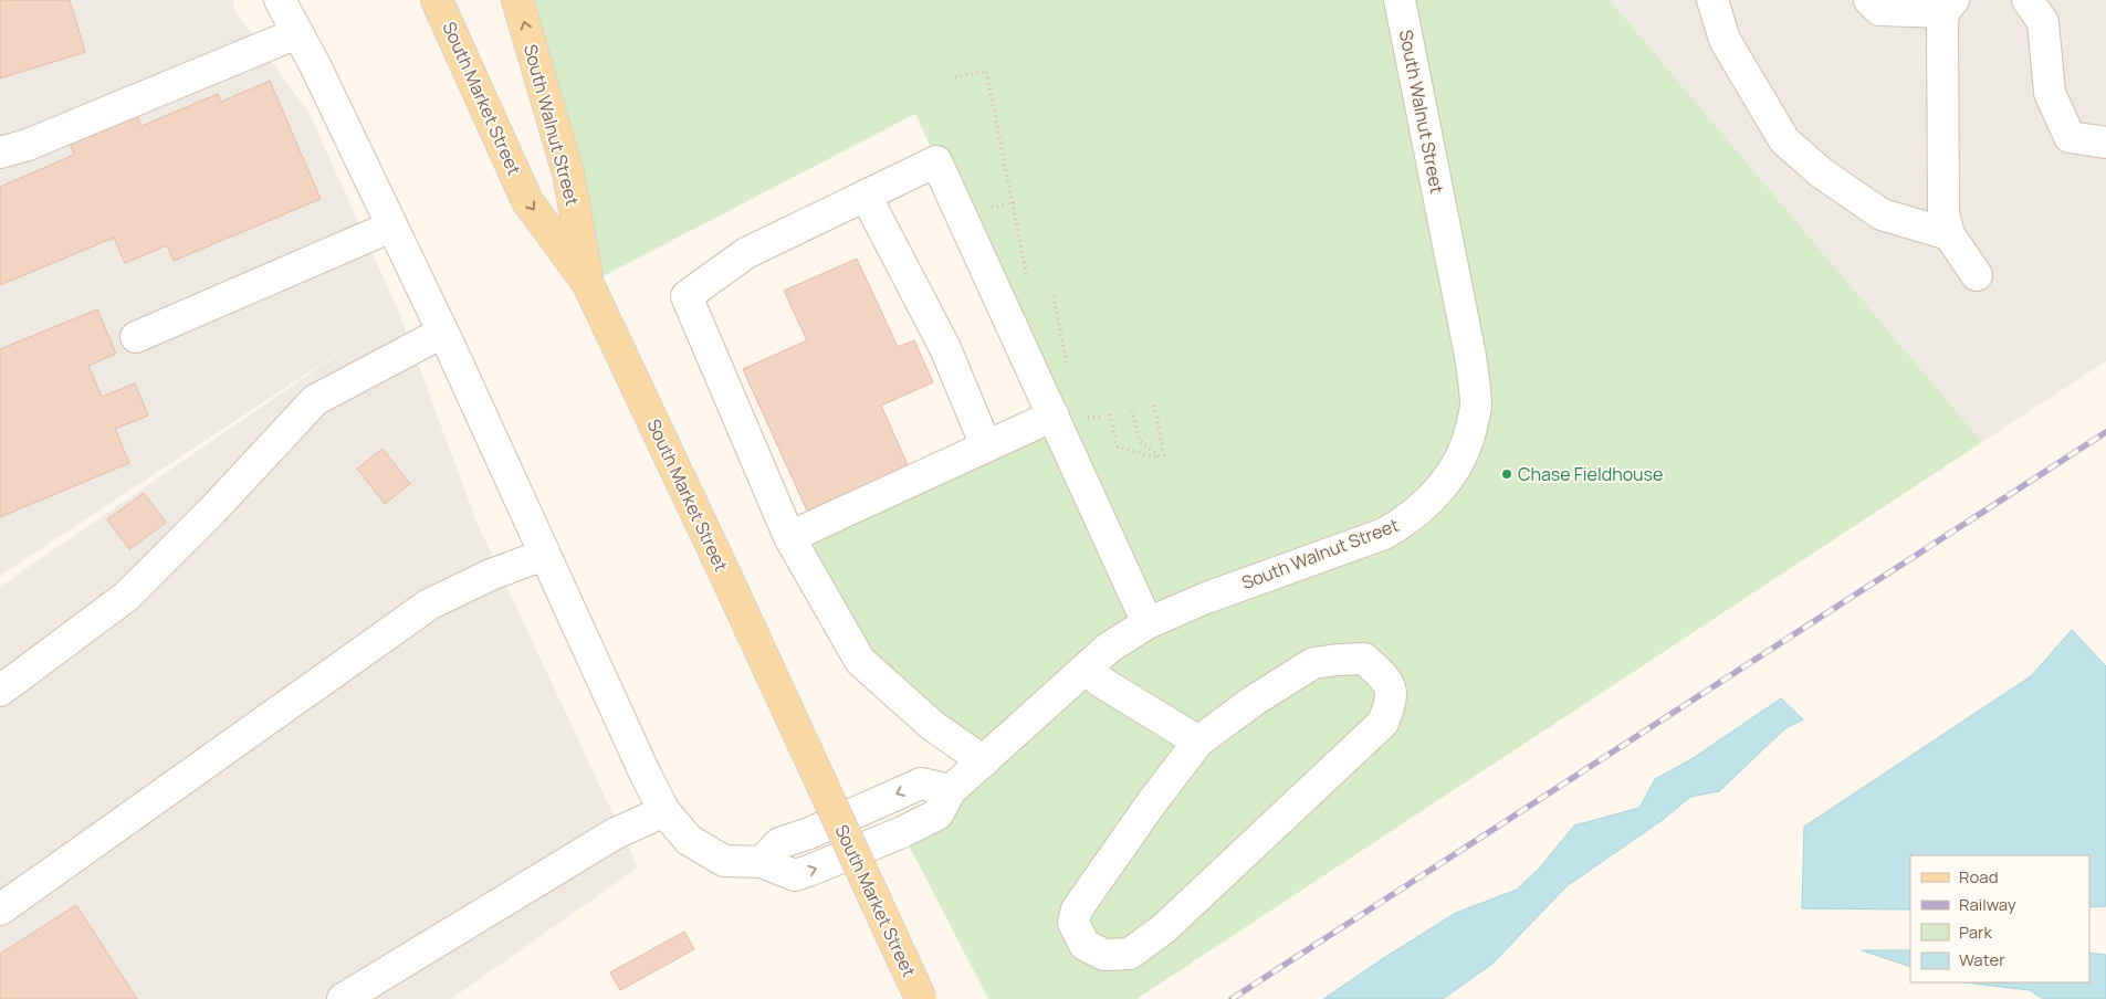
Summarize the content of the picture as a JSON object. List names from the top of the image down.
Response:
{
  "streets": {
    "main road": ["South Market Street", "South Walnut Street"]
  },
  "crossings": [
    ["South Market Street", "South Walnut Street"]
  ],
  "places": ["Chase Fieldhouse"],
  "legend": [
    "Road",
    "Railway",
    "Park",
    "Water"
  ]
}
